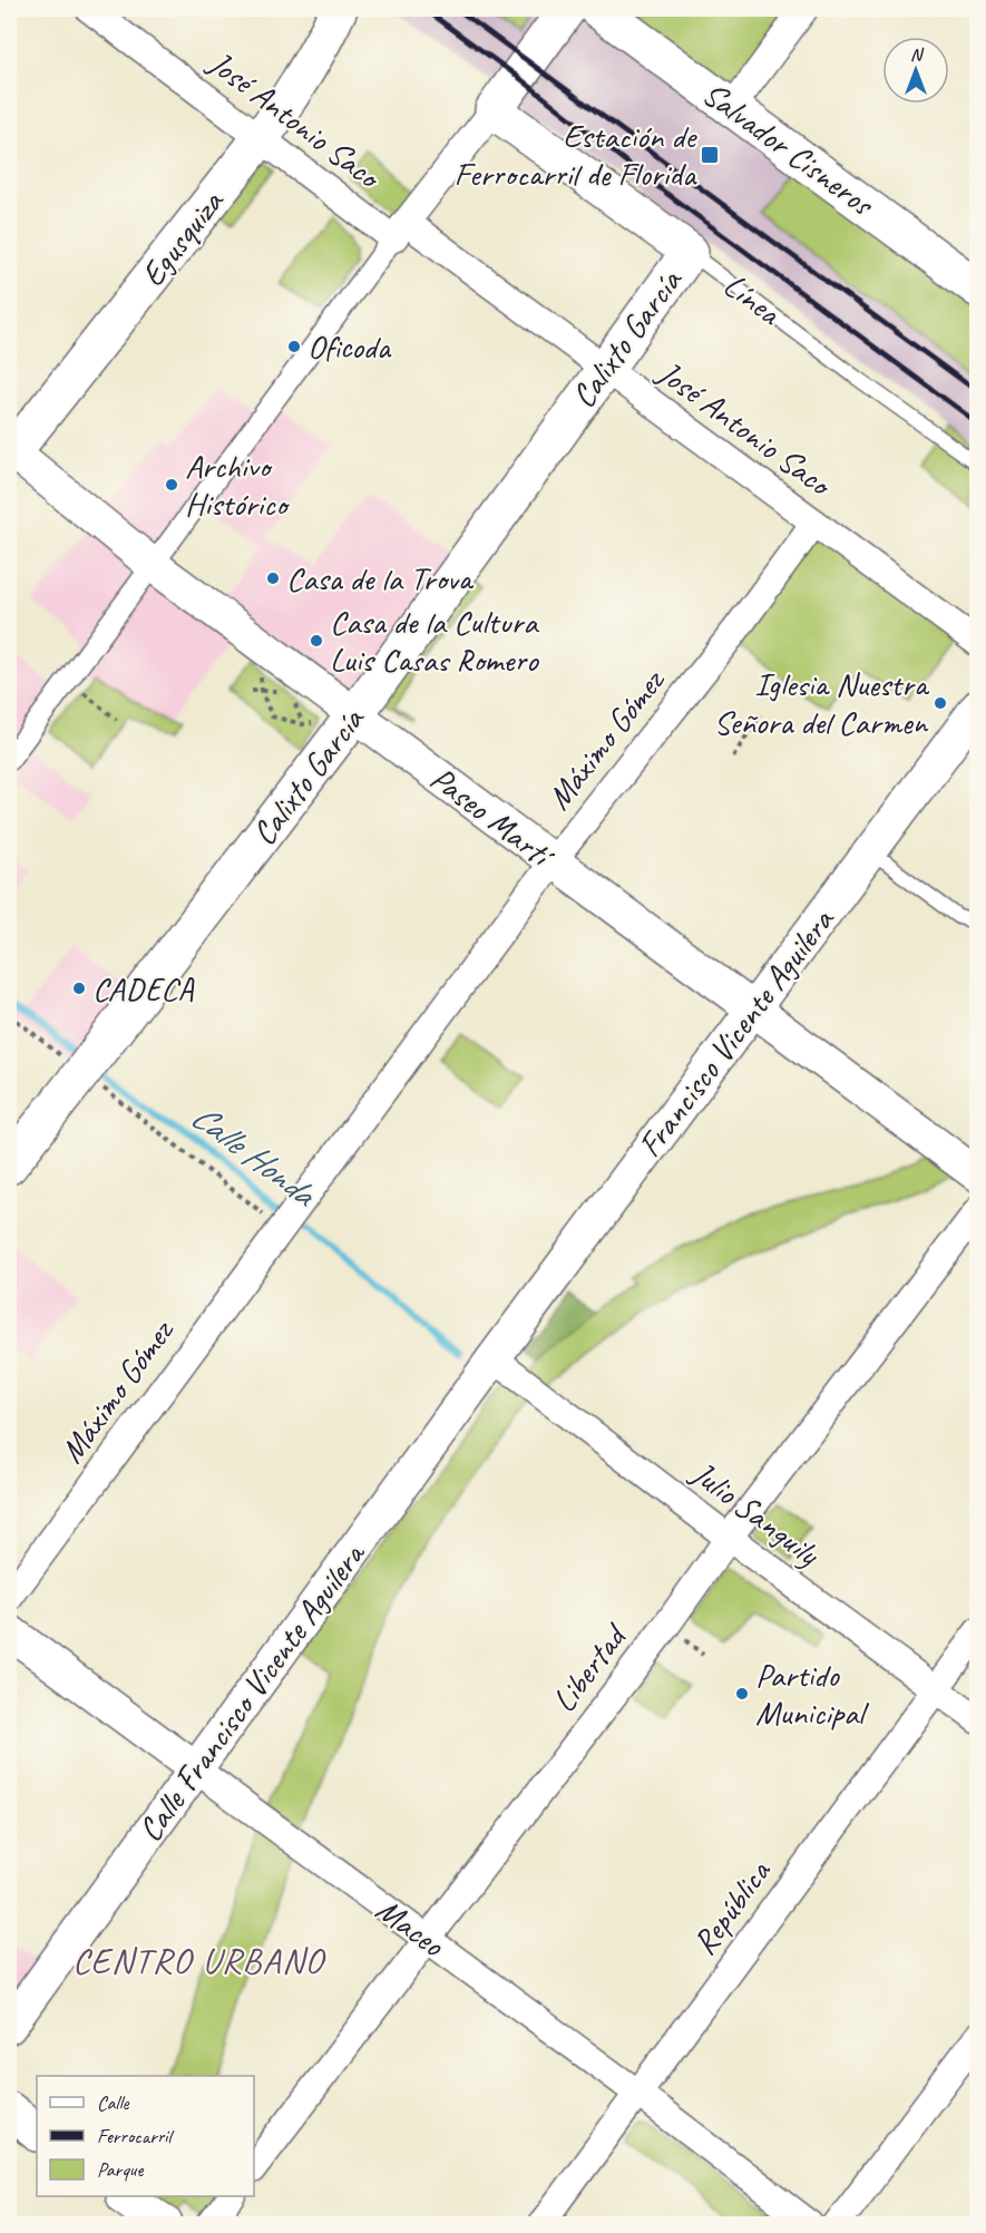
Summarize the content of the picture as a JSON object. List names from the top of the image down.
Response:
{
  "streets": {
    "main road": [
      "Salvador Cisneros",
      "Egusquiza",
      "Línea",
      "Calixto García"
    ],
    "street": [
      "José Antonio Saco",
      "Máximo Gómez",
      "Paseo Martí",
      "Francisco Vicente Aguilera",
      "Julio Sanguily",
      "Libertad",
      "Calle Francisco Vicente Aguilera",
      "República",
      "Maceo"
    ]
  },
  "crossings": [
    ["José Antonio Saco", "Egusquiza"],
    ["José Antonio Saco", "Calixto García"],
    ["José Antonio Saco", "Máximo Gómez"],
    ["Egusquiza", "Paseo Martí"],
    ["Línea", "Calixto García"],
    ["Calixto García", "Paseo Martí"],
    ["Máximo Gómez", "Paseo Martí"],
    ["Paseo Martí", "Francisco Vicente Aguilera"],
    ["Francisco Vicente Aguilera", "Julio Sanguily"],
    ["Francisco Vicente Aguilera", "Calle Francisco Vicente Aguilera"],
    ["Julio Sanguily", "Libertad"],
    ["Julio Sanguily", "Calle Francisco Vicente Aguilera"],
    ["Julio Sanguily", "República"],
    ["Libertad", "Maceo"],
    ["Calle Francisco Vicente Aguilera", "Maceo"],
    ["República", "Maceo"]
  ],
  "districts": ["CENTRO URBANO"],
  "water": ["Calle Honda"],
  "places": {
    "transit": ["Estación de Ferrocarril de Florida"],
    "other": [
      "Oficoda",
      "Archivo Histórico",
      "Casa de la Trova",
      "Casa de la Cultura Luis Casas Romero",
      "Iglesia Nuestra Señora del Carmen",
      "CADECA",
      "Partido Municipal"
    ]
  },
  "legend": ["Calle", "Ferrocarril", "Parque"],
  "north": "top"
}
